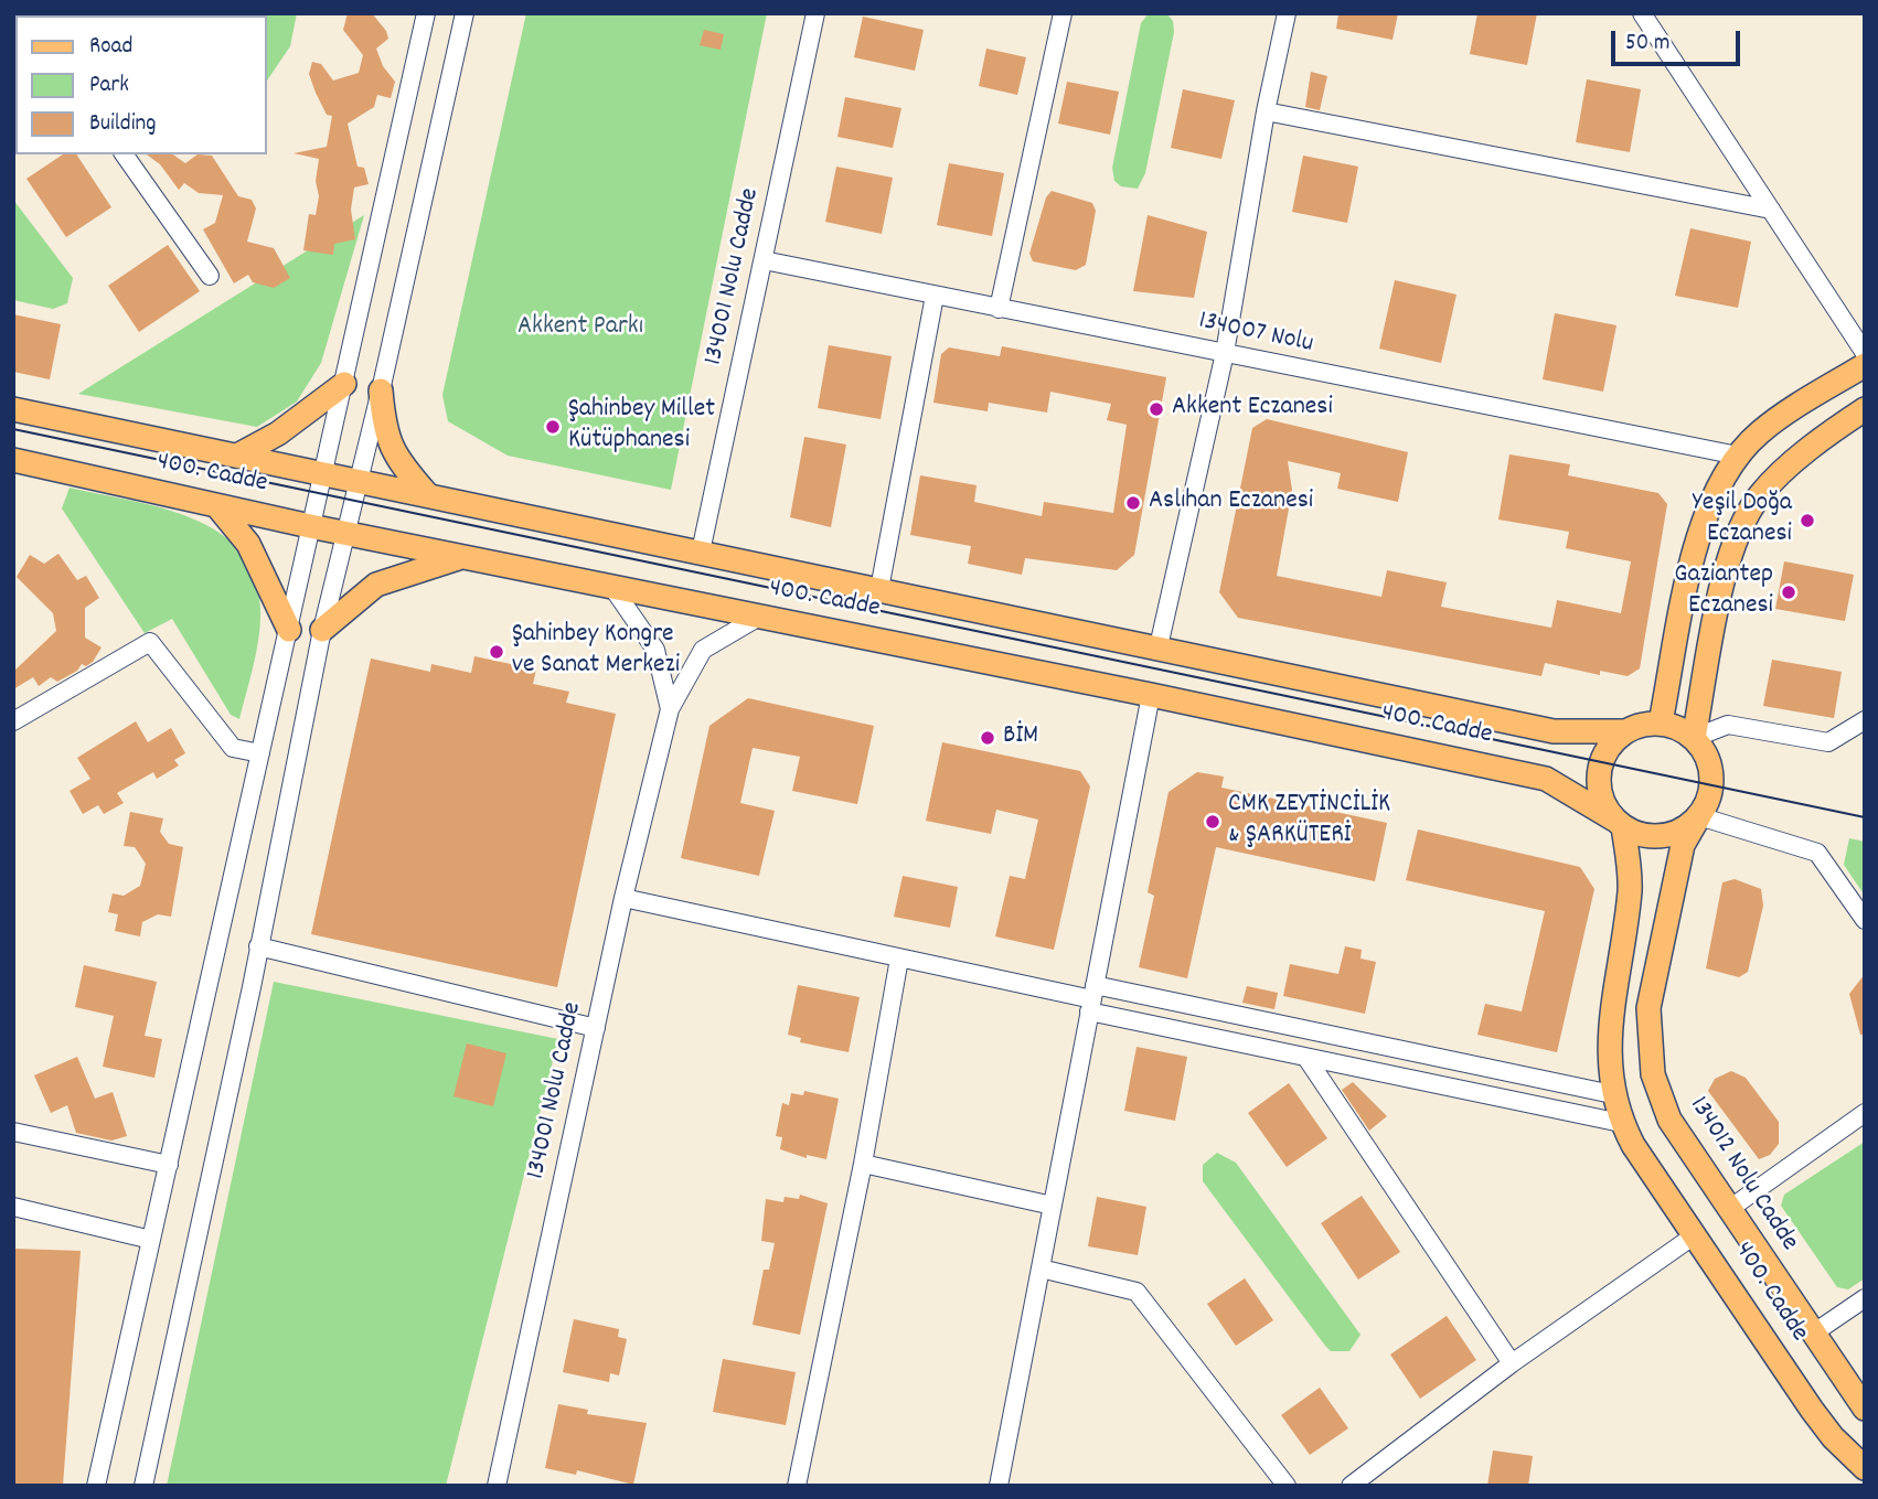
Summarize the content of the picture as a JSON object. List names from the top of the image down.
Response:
{
  "streets": {
    "main road": ["400. Cadde", "134012 Nolu Cadde"],
    "street": ["134001 Nolu Cadde", "134007 Nolu"]
  },
  "crossings": [
    ["134001 Nolu Cadde", "134007 Nolu"],
    ["134001 Nolu Cadde", "400. Cadde"],
    ["400. Cadde", "134012 Nolu Cadde"]
  ],
  "parks": ["Akkent Parkı"],
  "places": [
    "Akkent Eczanesi",
    "Şahinbey Millet Kütüphanesi",
    "Aslıhan Eczanesi",
    "Yeşil Doğa Eczanesi",
    "Gaziantep Eczanesi",
    "Şahinbey Kongre ve Sanat Merkezi",
    "BİM",
    "CMK ZEYTİNCİLİK & ŞARKÜTERİ"
  ],
  "legend": ["Road", "Park", "Building"],
  "scale_bar": "50 m"
}
